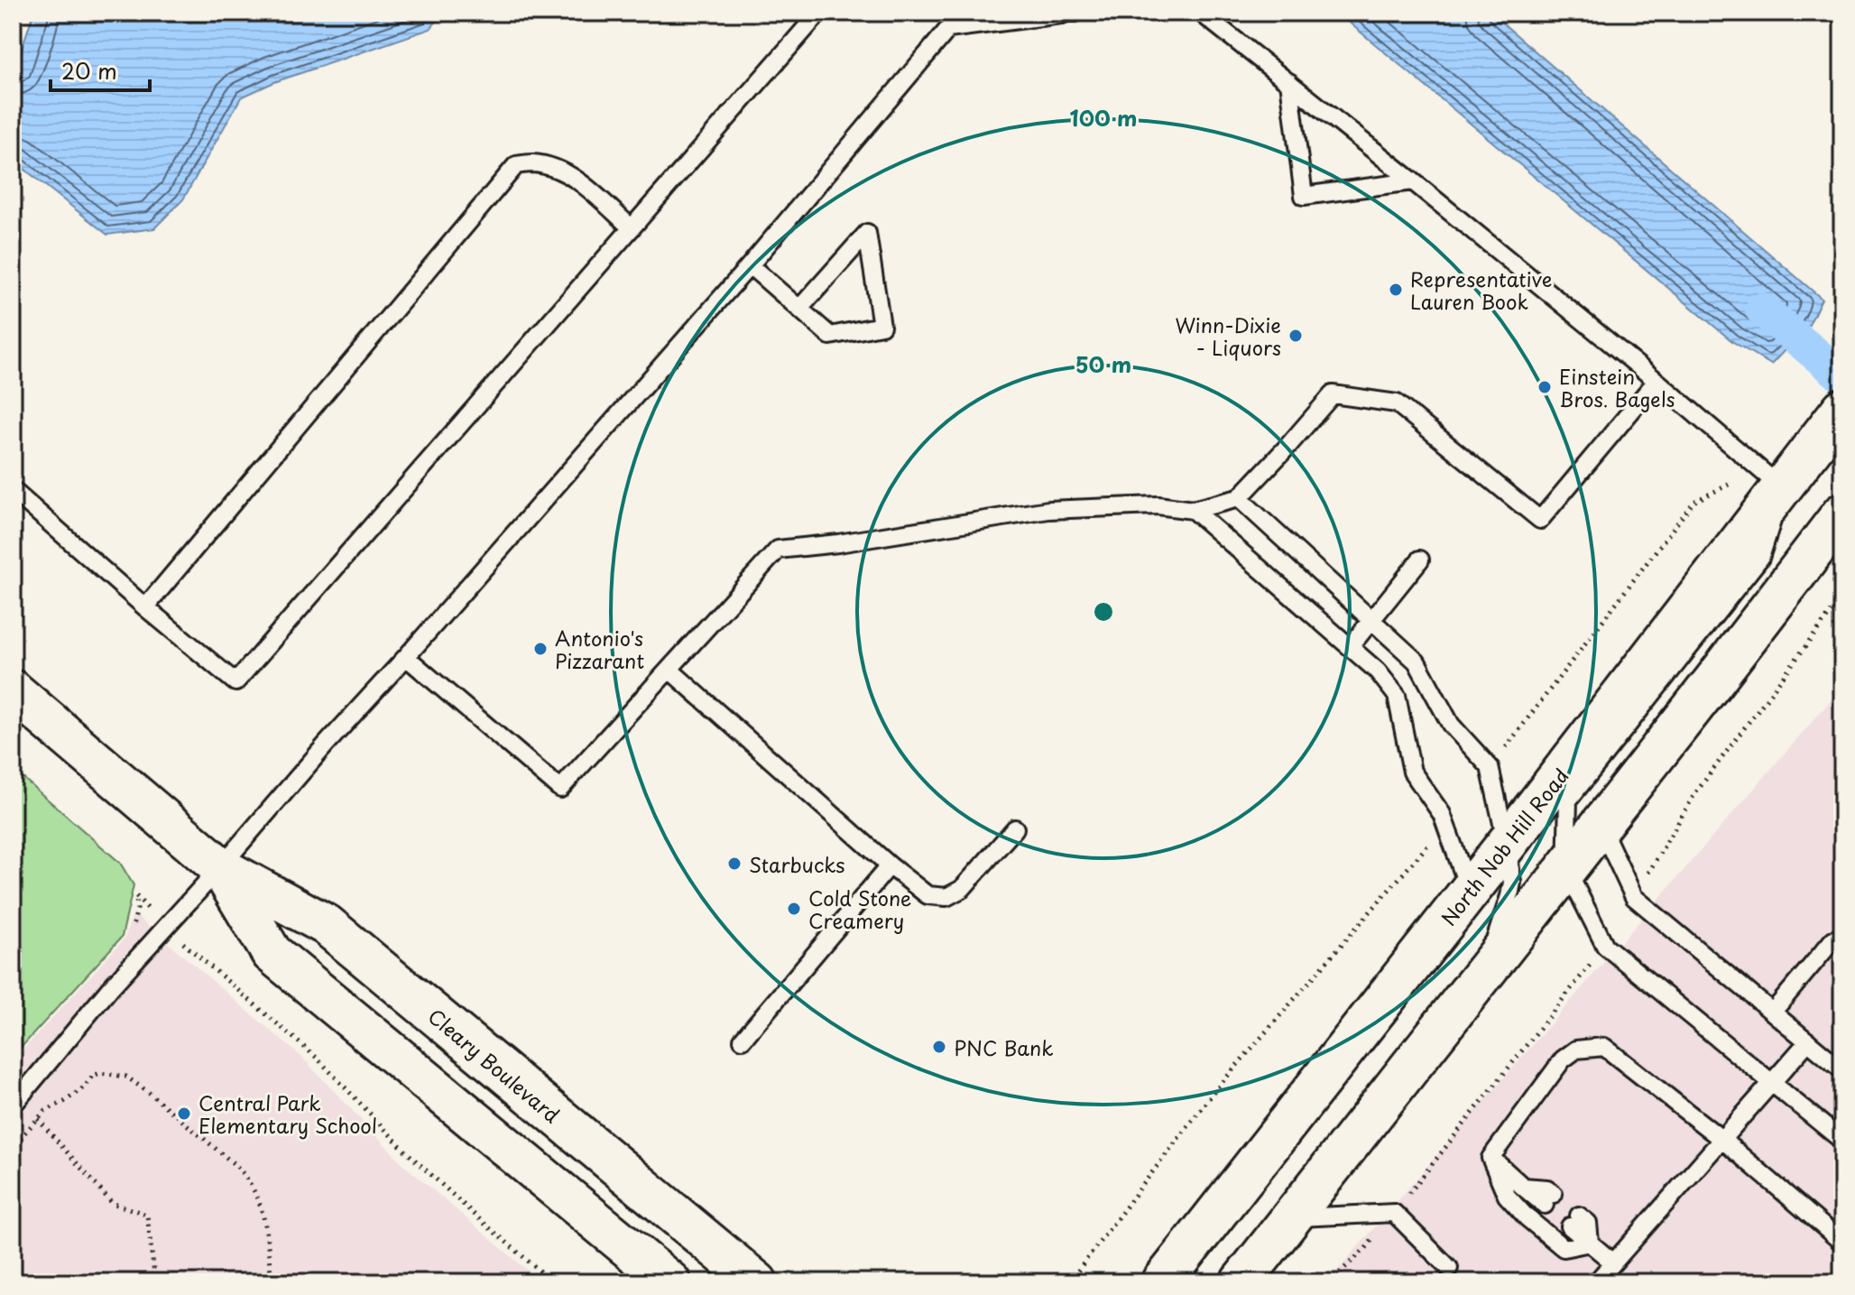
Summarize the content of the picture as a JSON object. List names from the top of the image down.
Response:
{
  "streets": {
    "main road": ["North Nob Hill Road", "Cleary Boulevard"]
  },
  "places": [
    "Representative Lauren Book",
    "Winn-Dixie - Liquors",
    "Einstein Bros. Bagels",
    "Antonio's Pizzarant",
    "Starbucks",
    "Cold Stone Creamery",
    "PNC Bank",
    "Central Park Elementary School"
  ],
  "scale_bar": "20 m",
  "rings": ["100 m", "50 m"]
}
